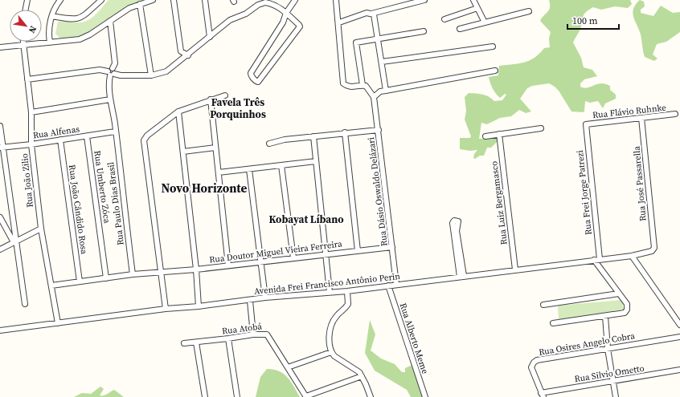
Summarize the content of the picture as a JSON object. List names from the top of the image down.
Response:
{
  "streets": {
    "street": [
      "Rua Flávio Ruhnke",
      "Rua Alfenas",
      "Rua João Zilio",
      "Rua José Passarella",
      "Rua Umberto Zóca",
      "Rua Dásio Oswaldo Delázari",
      "Rua Frei Jorge Patrezi",
      "Rua Luiz Bergamasco",
      "Rua Paulo Dias Brasil",
      "Rua João Cândido Rosa",
      "Rua Doutor Miguel Vieira Ferreira",
      "Avenida Frei Francisco Antônio Perin",
      "Rua Atobá",
      "Rua Alberto Meme",
      "Rua Osires Angelo Cobra",
      "Rua Silvio Ometto"
    ]
  },
  "crossings": [
    ["Rua Flávio Ruhnke", "Rua José Passarella"],
    ["Rua Flávio Ruhnke", "Rua Frei Jorge Patrezi"],
    ["Rua Alfenas", "Rua João Zilio"],
    ["Rua Alfenas", "Rua Umberto Zóca"],
    ["Rua Alfenas", "Rua Paulo Dias Brasil"],
    ["Rua Alfenas", "Rua João Cândido Rosa"],
    ["Rua João Zilio", "Rua Doutor Miguel Vieira Ferreira"],
    ["Rua João Zilio", "Avenida Frei Francisco Antônio Perin"],
    ["Rua José Passarella", "Avenida Frei Francisco Antônio Perin"],
    ["Rua Umberto Zóca", "Rua Doutor Miguel Vieira Ferreira"],
    ["Rua Dásio Oswaldo Delázari", "Rua Doutor Miguel Vieira Ferreira"],
    ["Rua Dásio Oswaldo Delázari", "Avenida Frei Francisco Antônio Perin"],
    ["Rua Frei Jorge Patrezi", "Avenida Frei Francisco Antônio Perin"],
    ["Rua Luiz Bergamasco", "Avenida Frei Francisco Antônio Perin"],
    ["Rua Paulo Dias Brasil", "Rua Doutor Miguel Vieira Ferreira"],
    ["Rua João Cândido Rosa", "Rua Doutor Miguel Vieira Ferreira"],
    ["Avenida Frei Francisco Antônio Perin", "Rua Alberto Meme"],
    ["Rua Osires Angelo Cobra", "Rua Silvio Ometto"]
  ],
  "districts": ["Favela Três Porquinhos", "Novo Horizonte", "Kobayat Líbano"],
  "scale_bar": "100 m",
  "north": "bottom right"
}
